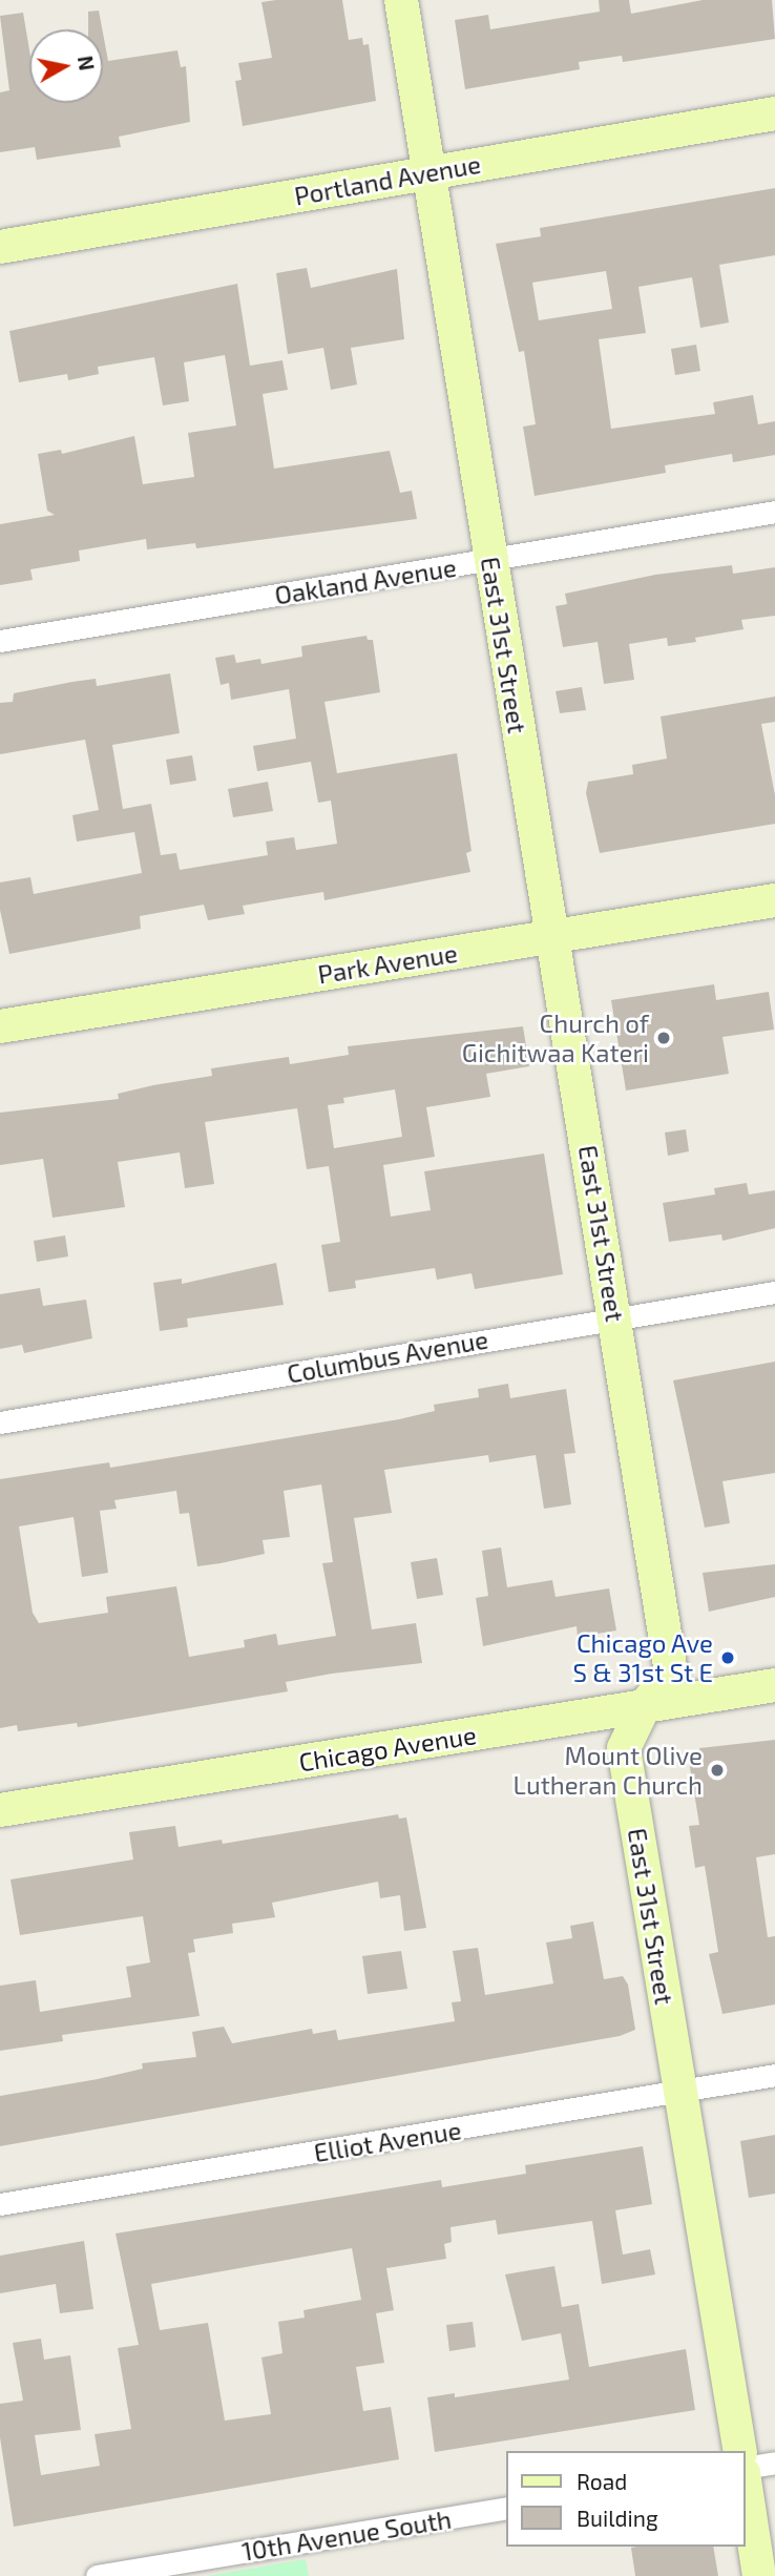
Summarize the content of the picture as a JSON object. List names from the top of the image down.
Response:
{
  "streets": {
    "street": [
      "Portland Avenue",
      "Oakland Avenue",
      "East 31st Street",
      "Park Avenue",
      "Columbus Avenue",
      "Chicago Avenue",
      "Elliot Avenue",
      "10th Avenue South"
    ]
  },
  "crossings": [
    ["Portland Avenue", "East 31st Street"],
    ["Oakland Avenue", "East 31st Street"],
    ["East 31st Street", "Park Avenue"],
    ["East 31st Street", "Columbus Avenue"],
    ["East 31st Street", "Chicago Avenue"],
    ["East 31st Street", "Elliot Avenue"]
  ],
  "places": ["Church of Gichitwaa Kateri", "Chicago Ave S & 31st St E", "Mount Olive Lutheran Church"],
  "legend": ["Road", "Building"],
  "north": "right"
}
